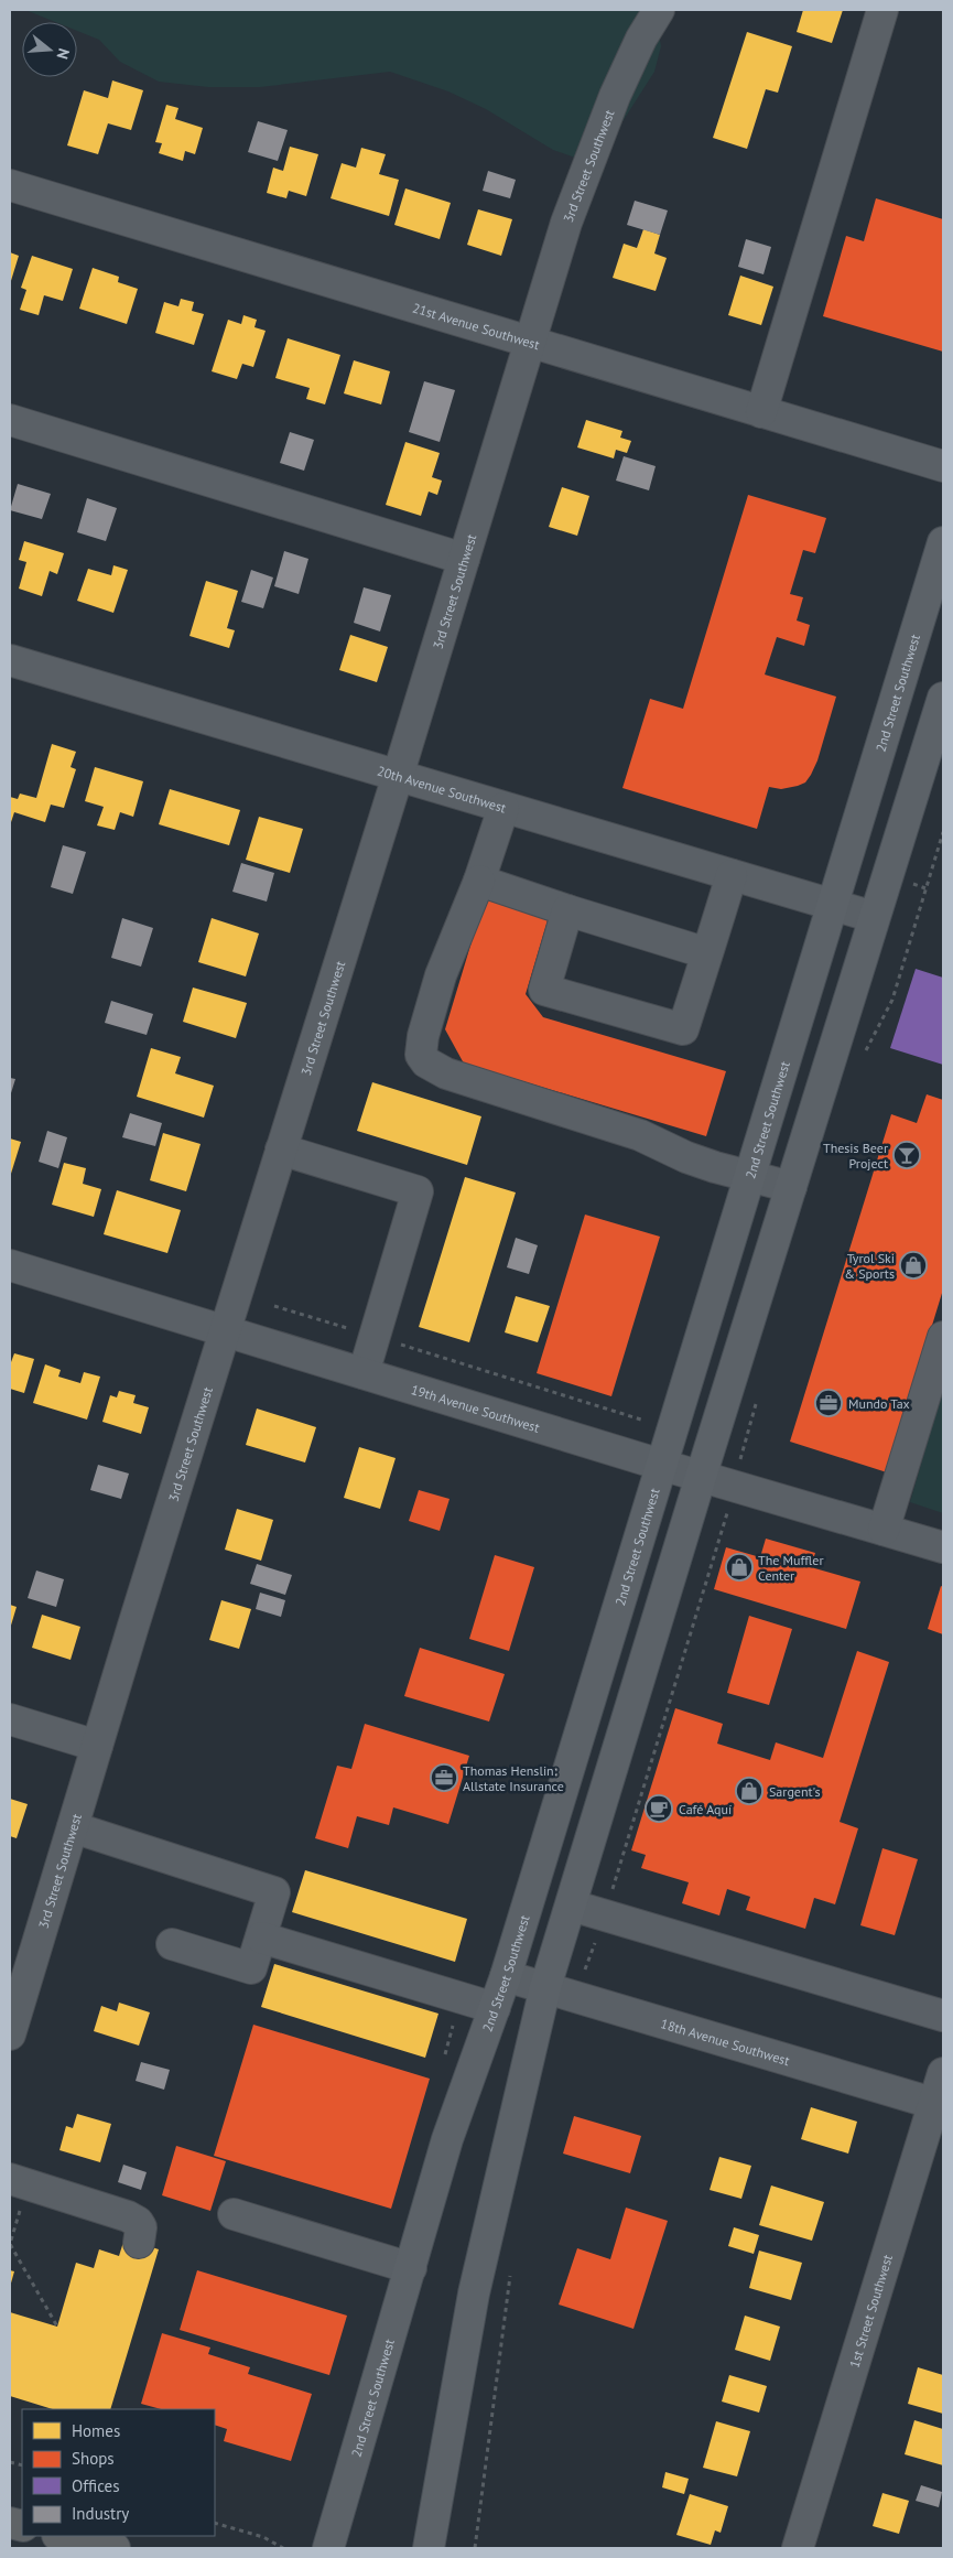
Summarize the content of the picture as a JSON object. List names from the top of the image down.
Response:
{
  "streets": {
    "main road": ["2nd Street Southwest"],
    "street": [
      "3rd Street Southwest",
      "21st Avenue Southwest",
      "20th Avenue Southwest",
      "19th Avenue Southwest",
      "18th Avenue Southwest",
      "1st Street Southwest"
    ]
  },
  "crossings": [
    ["3rd Street Southwest", "21st Avenue Southwest"],
    ["3rd Street Southwest", "20th Avenue Southwest"],
    ["3rd Street Southwest", "19th Avenue Southwest"],
    ["2nd Street Southwest", "20th Avenue Southwest"],
    ["2nd Street Southwest", "19th Avenue Southwest"],
    ["2nd Street Southwest", "18th Avenue Southwest"],
    ["18th Avenue Southwest", "1st Street Southwest"]
  ],
  "places": {
    "bar": ["Thesis Beer Project"],
    "shop": ["Tyrol Ski & Sports", "The Muffler Center", "Sargent's"],
    "office": ["Mundo Tax", "Thomas Henslin: Allstate Insurance"],
    "cafe": ["Café Aquí"]
  },
  "legend": [
    "Homes",
    "Shops",
    "Offices",
    "Industry"
  ],
  "north": "right"
}
